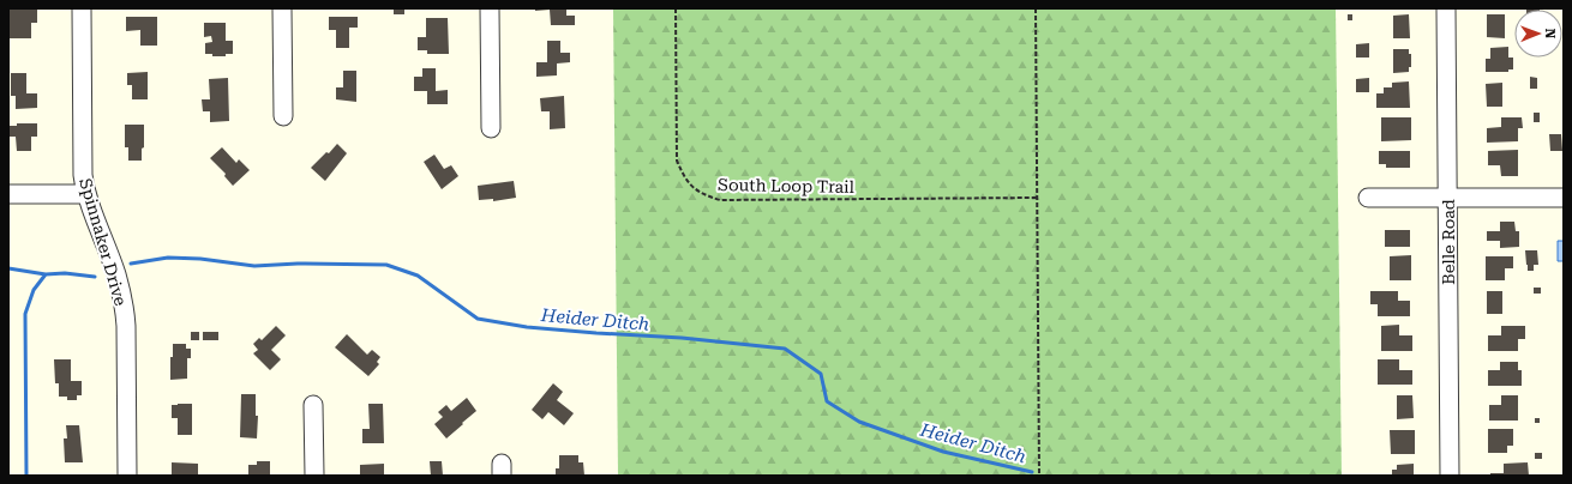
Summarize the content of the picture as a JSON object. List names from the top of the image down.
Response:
{
  "streets": {
    "street": ["Spinnaker Drive", "Belle Road"],
    "path": ["South Loop Trail"]
  },
  "water": ["Heider Ditch"],
  "north": "right"
}
